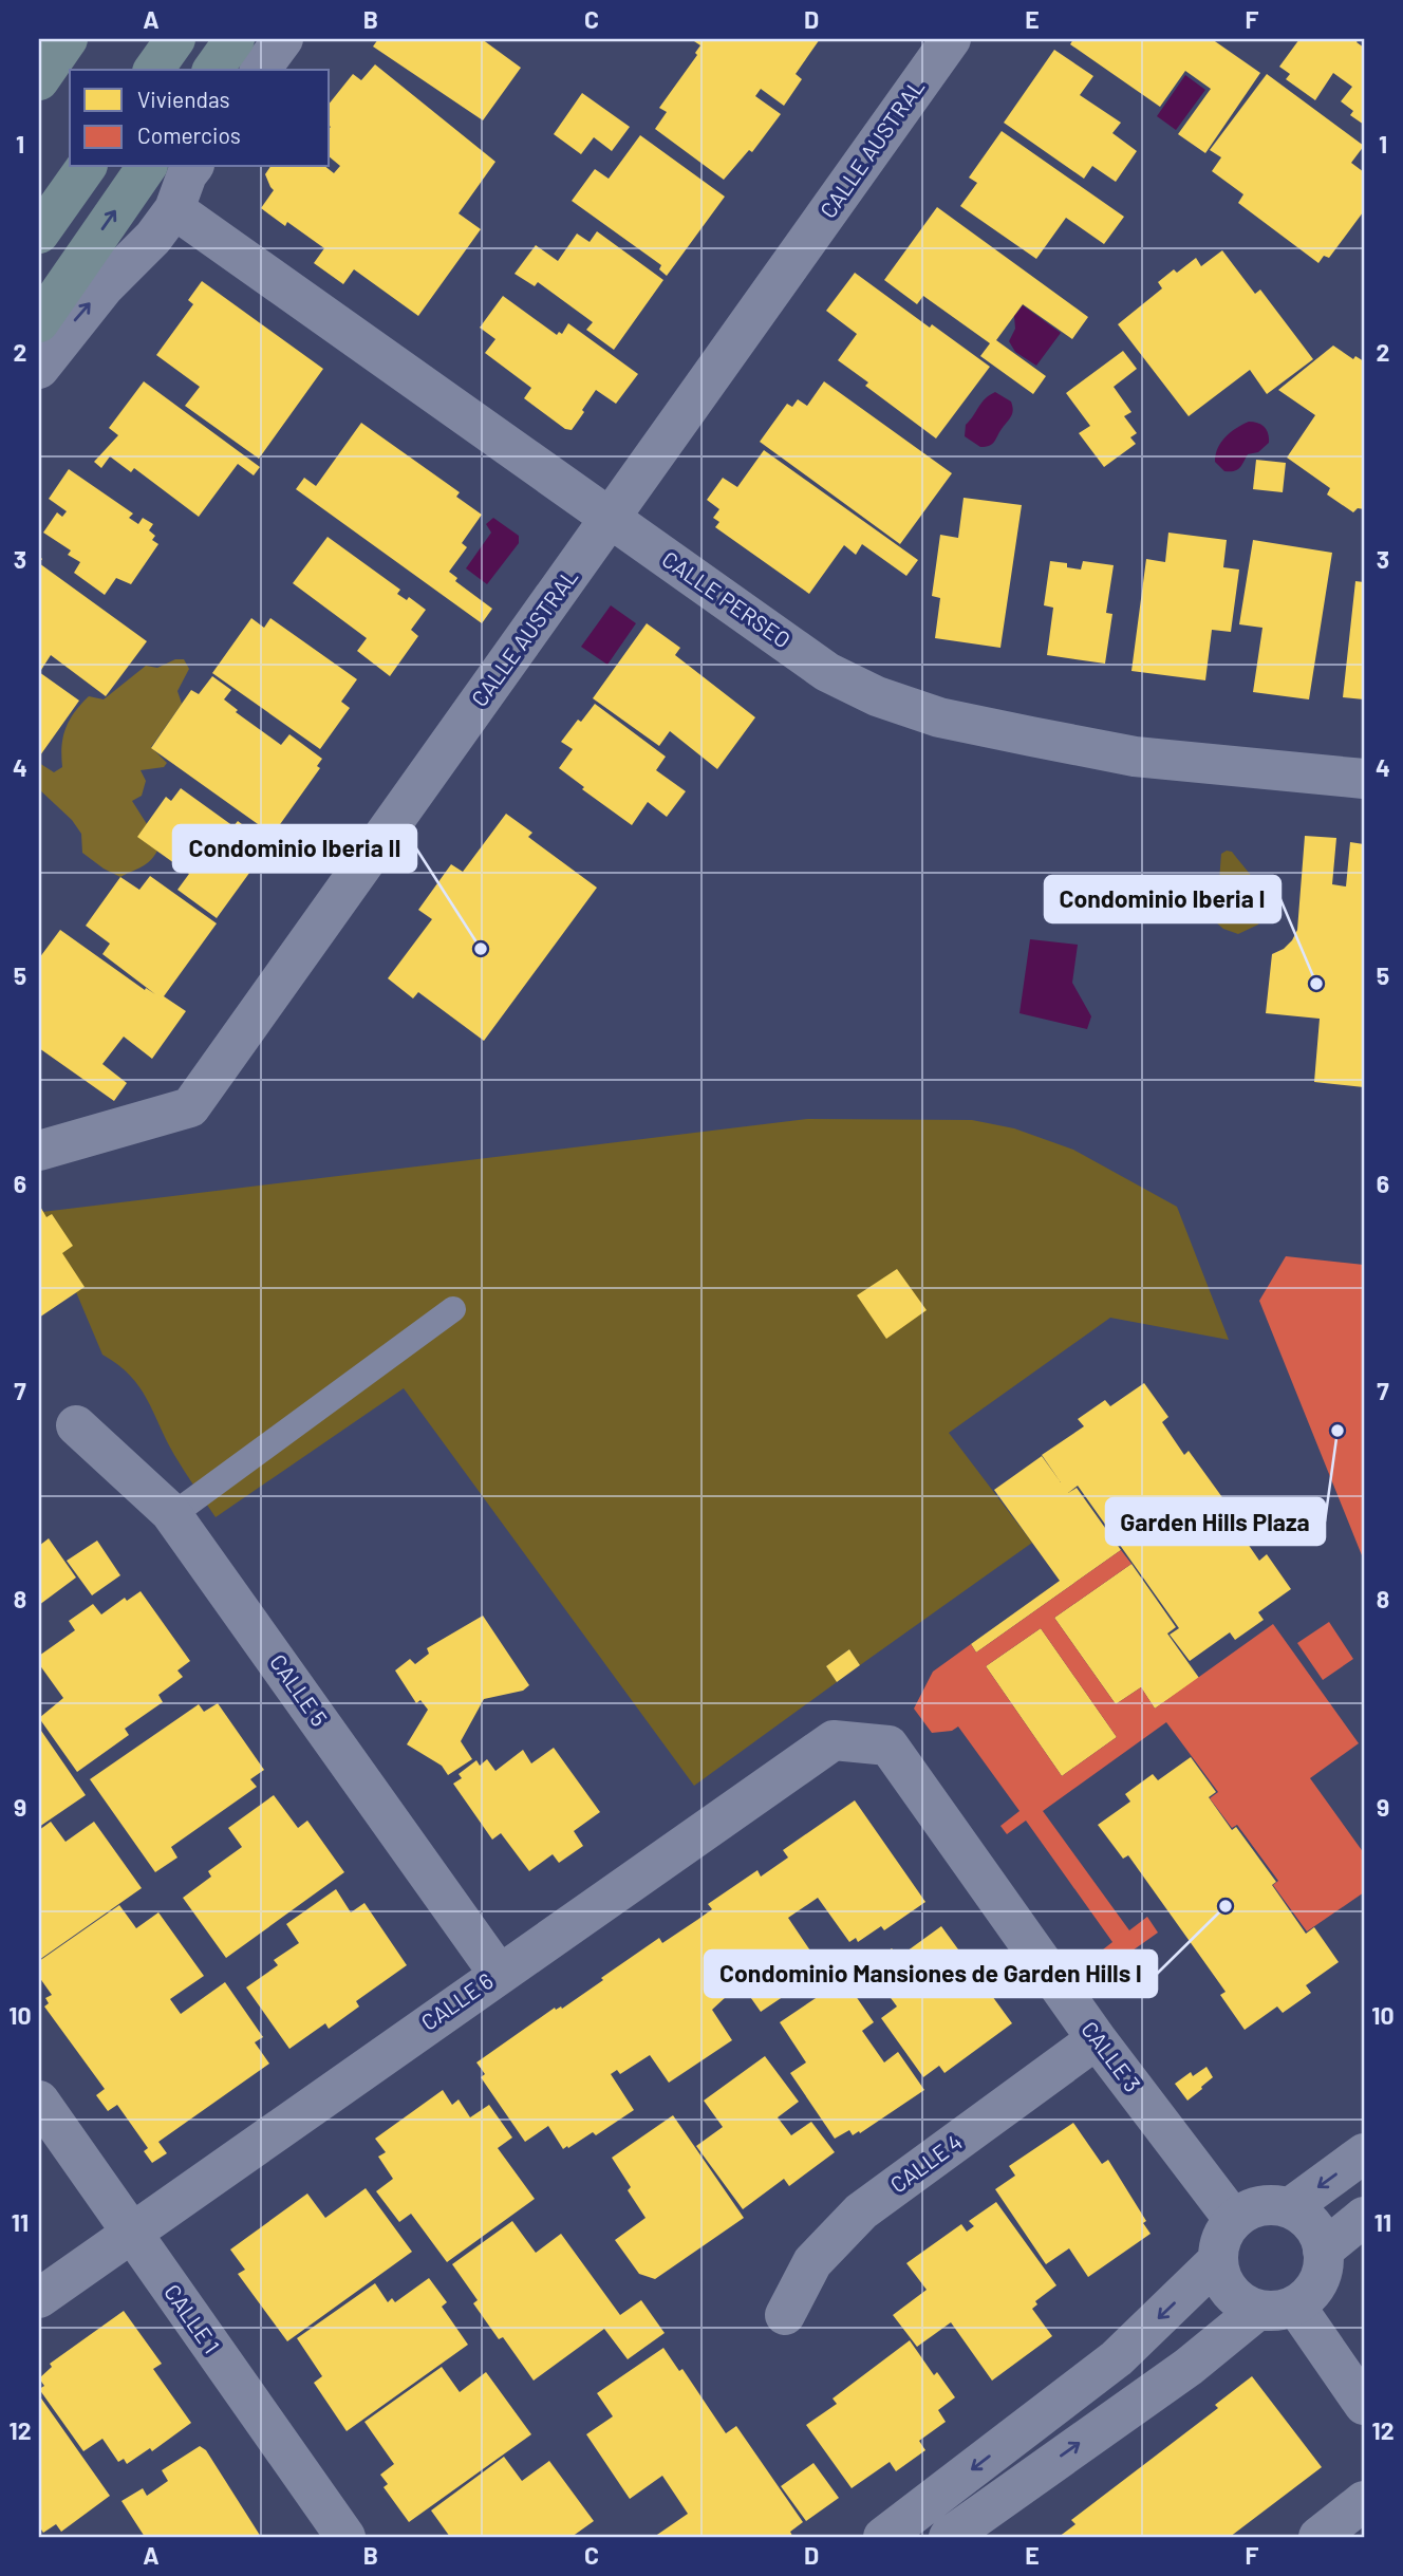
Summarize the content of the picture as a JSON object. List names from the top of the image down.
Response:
{
  "streets": {
    "street": [
      "CALLE AUSTRAL",
      "CALLE PERSEO",
      "CALLE 5",
      "CALLE 6",
      "CALLE 3",
      "CALLE 4",
      "CALLE 1"
    ]
  },
  "crossings": [
    ["CALLE AUSTRAL", "CALLE PERSEO"],
    ["CALLE 5", "CALLE 6"],
    ["CALLE 6", "CALLE 3"],
    ["CALLE 6", "CALLE 1"],
    ["CALLE 3", "CALLE 4"]
  ],
  "places": [
    "Condominio Iberia II",
    "Condominio Iberia I",
    "Garden Hills Plaza",
    "Condominio Mansiones de Garden Hills I"
  ],
  "legend": ["Viviendas", "Comercios"],
  "grid": {
    "columns": [
      "A",
      "B",
      "C",
      "D",
      "E",
      "F"
    ],
    "rows": [
      "1",
      "2",
      "3",
      "4",
      "5",
      "6",
      "7",
      "8",
      "9",
      "10",
      "11",
      "12"
    ]
  }
}
